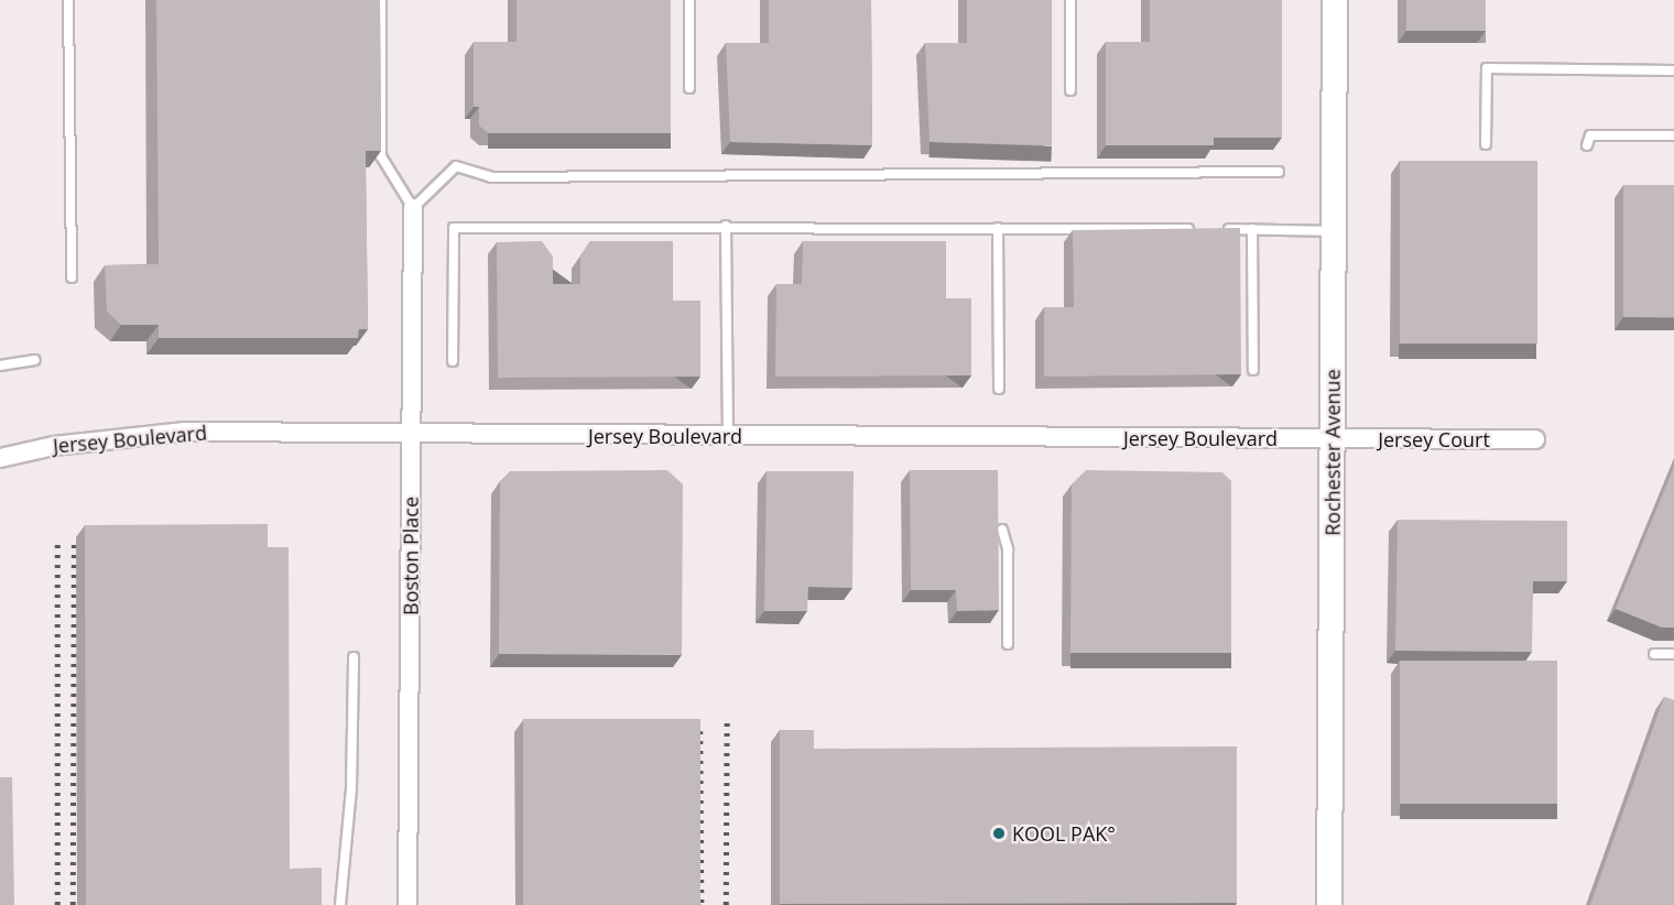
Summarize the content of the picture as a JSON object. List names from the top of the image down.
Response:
{
  "streets": {
    "main road": ["Rochester Avenue"],
    "street": ["Jersey Boulevard", "Jersey Court", "Boston Place"]
  },
  "crossings": [
    ["Jersey Boulevard", "Jersey Court"],
    ["Jersey Boulevard", "Rochester Avenue"],
    ["Jersey Boulevard", "Boston Place"],
    ["Jersey Court", "Rochester Avenue"]
  ],
  "places": ["KOOL PAK°"]
}
